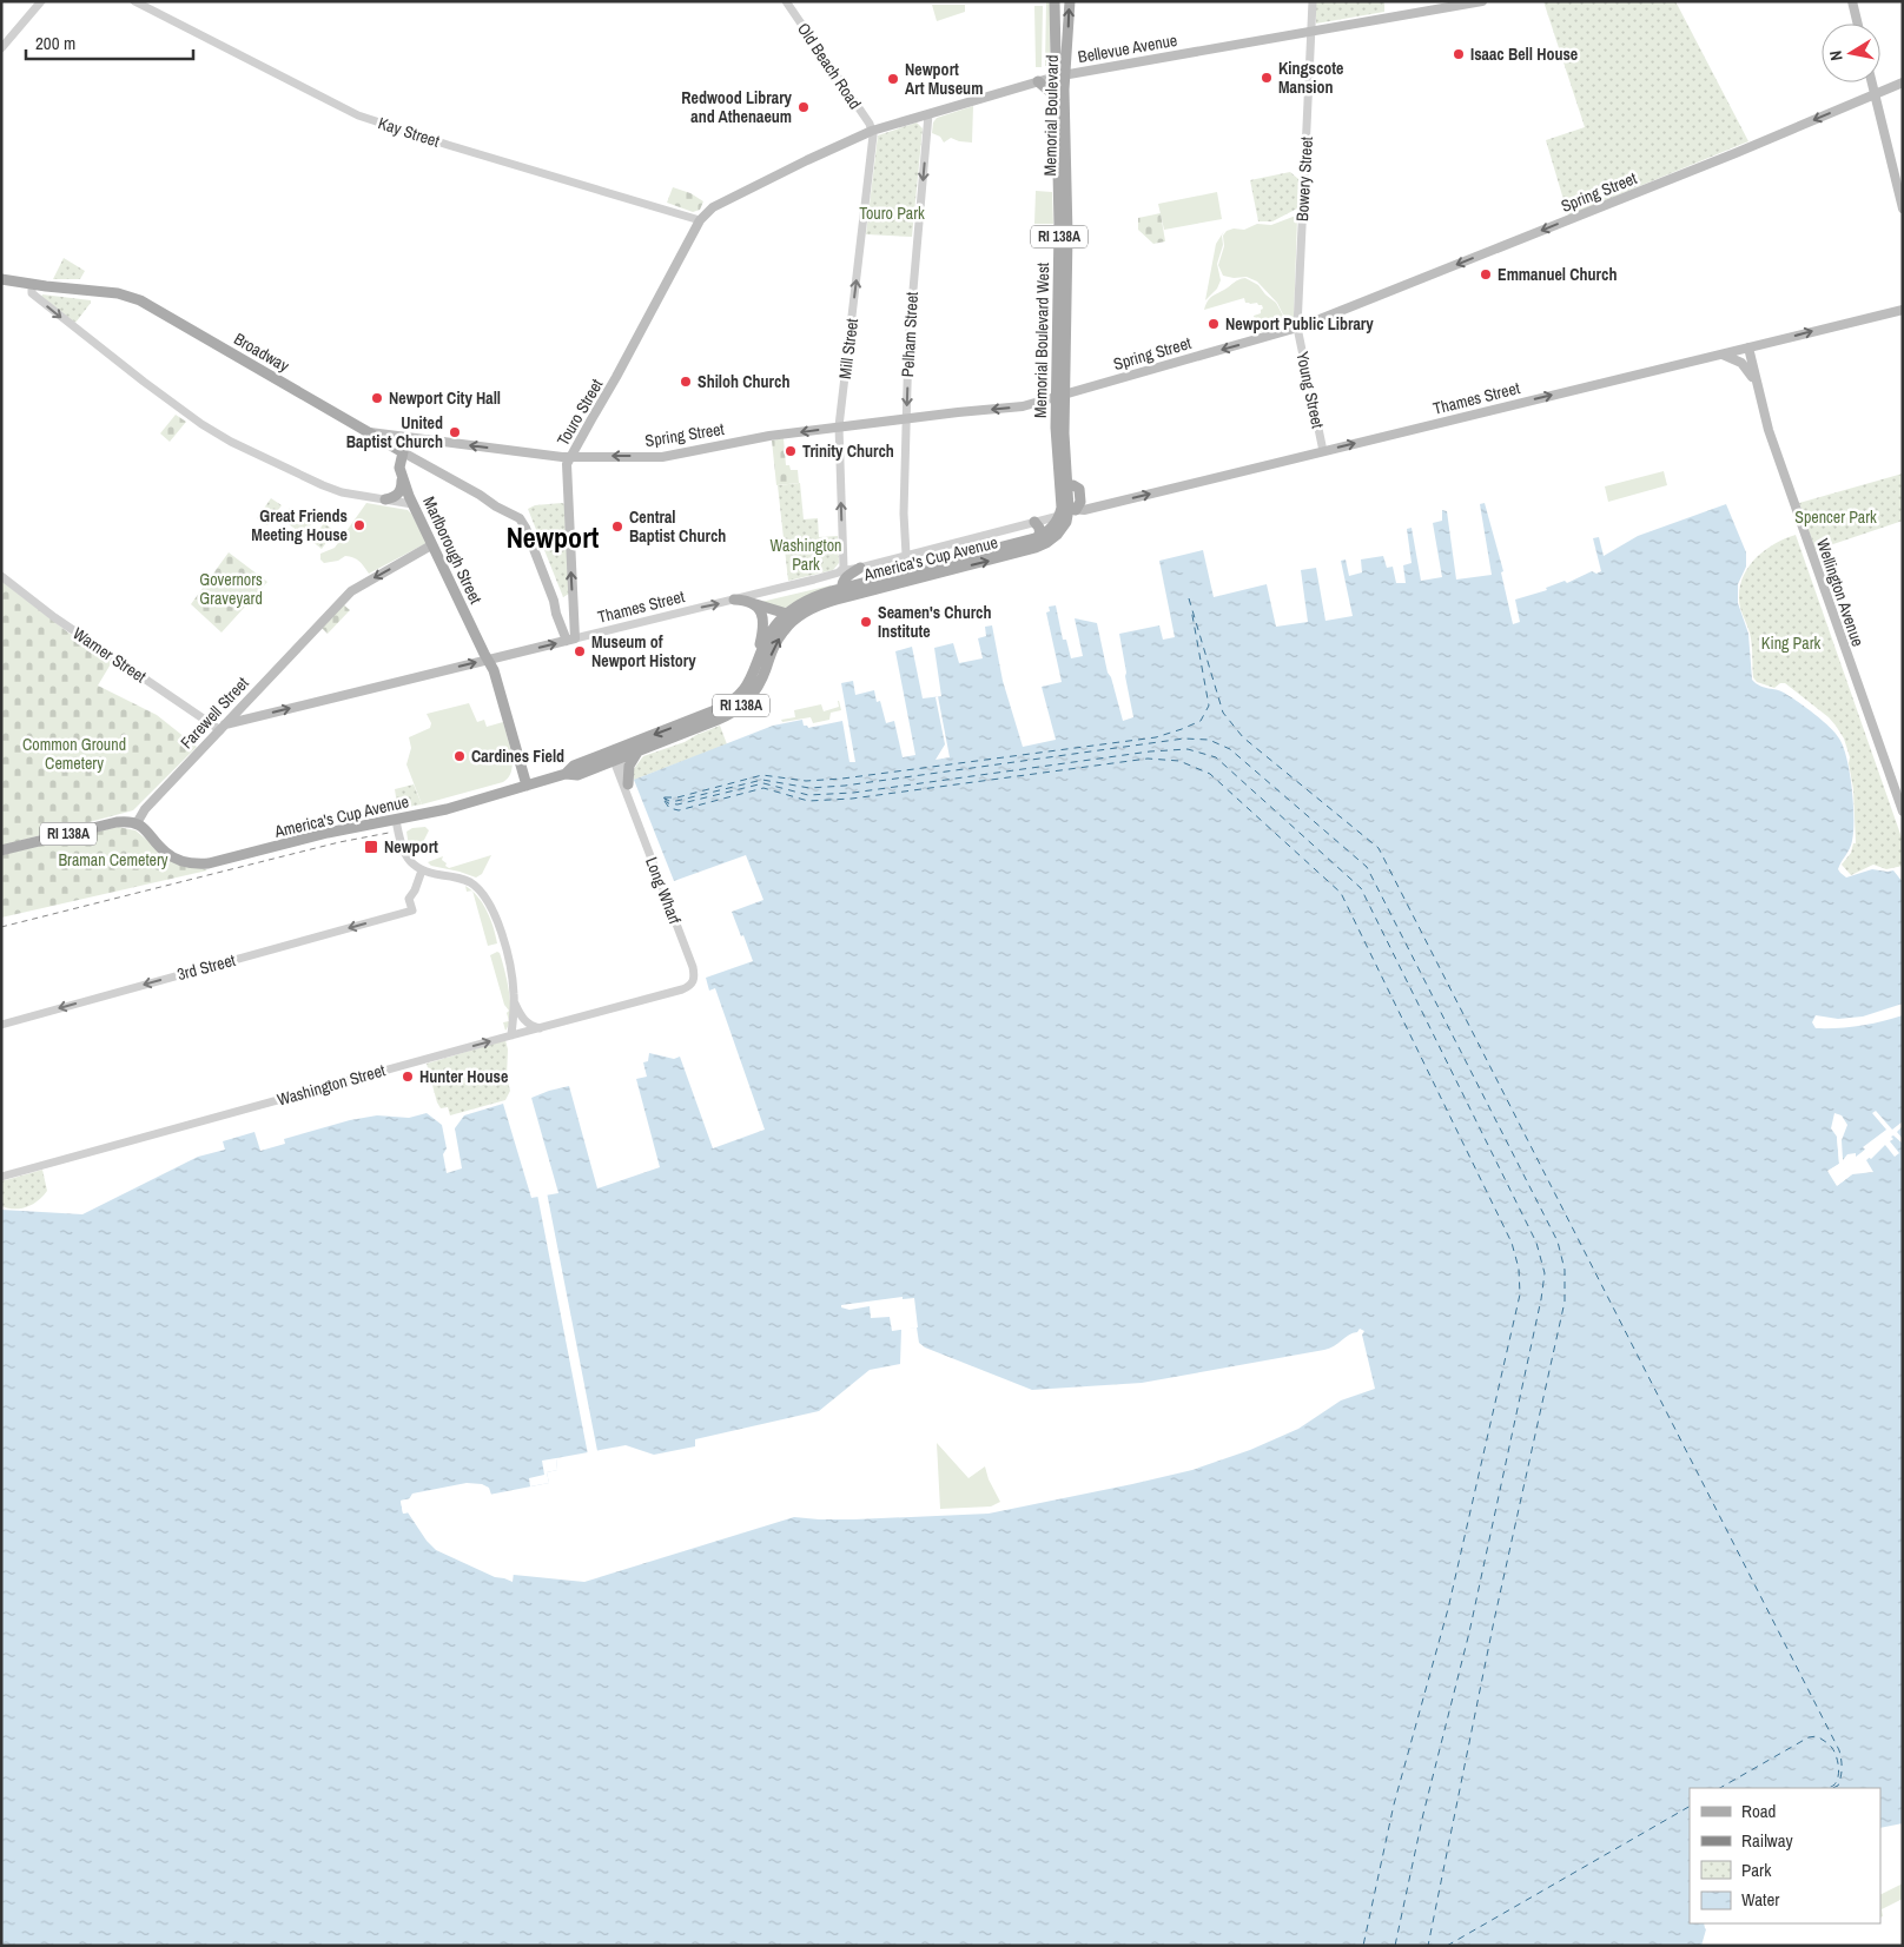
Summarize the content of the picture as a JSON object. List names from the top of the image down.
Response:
{
  "streets": {
    "main road": [
      "Bellevue Avenue",
      "Memorial Boulevard",
      "Spring Street",
      "RI 138A",
      "Memorial Boulevard West",
      "Broadway",
      "Thames Street",
      "Touro Street",
      "Marlborough Street",
      "America's Cup Avenue",
      "Wellington Avenue",
      "Farewell Street"
    ],
    "street": [
      "Old Beach Road",
      "Kay Street",
      "Bowery Street",
      "Pelham Street",
      "Mill Street",
      "Young Street",
      "Warner Street",
      "Long Wharf",
      "3rd Street",
      "Washington Street"
    ]
  },
  "crossings": [
    ["Bellevue Avenue", "Old Beach Road"],
    ["Bellevue Avenue", "Memorial Boulevard"],
    ["Bellevue Avenue", "Kay Street"],
    ["Bellevue Avenue", "Bowery Street"],
    ["Bellevue Avenue", "Pelham Street"],
    ["Bellevue Avenue", "Memorial Boulevard West"],
    ["Bellevue Avenue", "Mill Street"],
    ["Bellevue Avenue", "Touro Street"],
    ["Old Beach Road", "Mill Street"],
    ["Memorial Boulevard", "Memorial Boulevard West"],
    ["Kay Street", "Touro Street"],
    ["Bowery Street", "Spring Street"],
    ["Bowery Street", "Young Street"],
    ["Spring Street", "Pelham Street"],
    ["Spring Street", "Memorial Boulevard West"],
    ["Spring Street", "Mill Street"],
    ["Spring Street", "Broadway"],
    ["Spring Street", "Young Street"],
    ["Spring Street", "Touro Street"],
    ["RI 138A", "Memorial Boulevard West"],
    ["RI 138A", "Thames Street"],
    ["RI 138A", "America's Cup Avenue"],
    ["RI 138A", "Farewell Street"],
    ["Pelham Street", "Thames Street"],
    ["Memorial Boulevard West", "Thames Street"],
    ["Memorial Boulevard West", "America's Cup Avenue"],
    ["Mill Street", "Thames Street"],
    ["Broadway", "Thames Street"],
    ["Broadway", "Touro Street"],
    ["Broadway", "Marlborough Street"],
    ["Young Street", "Thames Street"],
    ["Thames Street", "Touro Street"],
    ["Thames Street", "Marlborough Street"],
    ["Thames Street", "America's Cup Avenue"],
    ["Thames Street", "Wellington Avenue"],
    ["Thames Street", "Warner Street"],
    ["Thames Street", "Farewell Street"],
    ["Marlborough Street", "America's Cup Avenue"],
    ["Marlborough Street", "Farewell Street"],
    ["America's Cup Avenue", "Farewell Street"],
    ["America's Cup Avenue", "Long Wharf"],
    ["Warner Street", "Farewell Street"],
    ["Long Wharf", "Washington Street"]
  ],
  "one_way": [
    "Spring Street",
    "Pelham Street",
    "Mill Street",
    "Thames Street",
    "Farewell Street",
    "3rd Street",
    "Washington Street"
  ],
  "districts": ["Newport"],
  "parks": [
    "Touro Park",
    "Spencer Park",
    "Washington Park",
    "Governors Graveyard",
    "King Park",
    "Common Ground Cemetery",
    "Braman Cemetery"
  ],
  "places": {
    "other": [
      "Isaac Bell House",
      "Kingscote Mansion",
      "Newport Art Museum",
      "Redwood Library and Athenaeum",
      "Emmanuel Church",
      "Newport Public Library",
      "Shiloh Church",
      "Newport City Hall",
      "United Baptist Church",
      "Trinity Church",
      "Great Friends Meeting House",
      "Central Baptist Church",
      "Seamen's Church Institute",
      "Museum of Newport History",
      "Cardines Field",
      "Hunter House"
    ],
    "transit": ["Newport"]
  },
  "legend": [
    "Road",
    "Railway",
    "Park",
    "Water"
  ],
  "scale_bar": "200 m",
  "north": "left"
}
